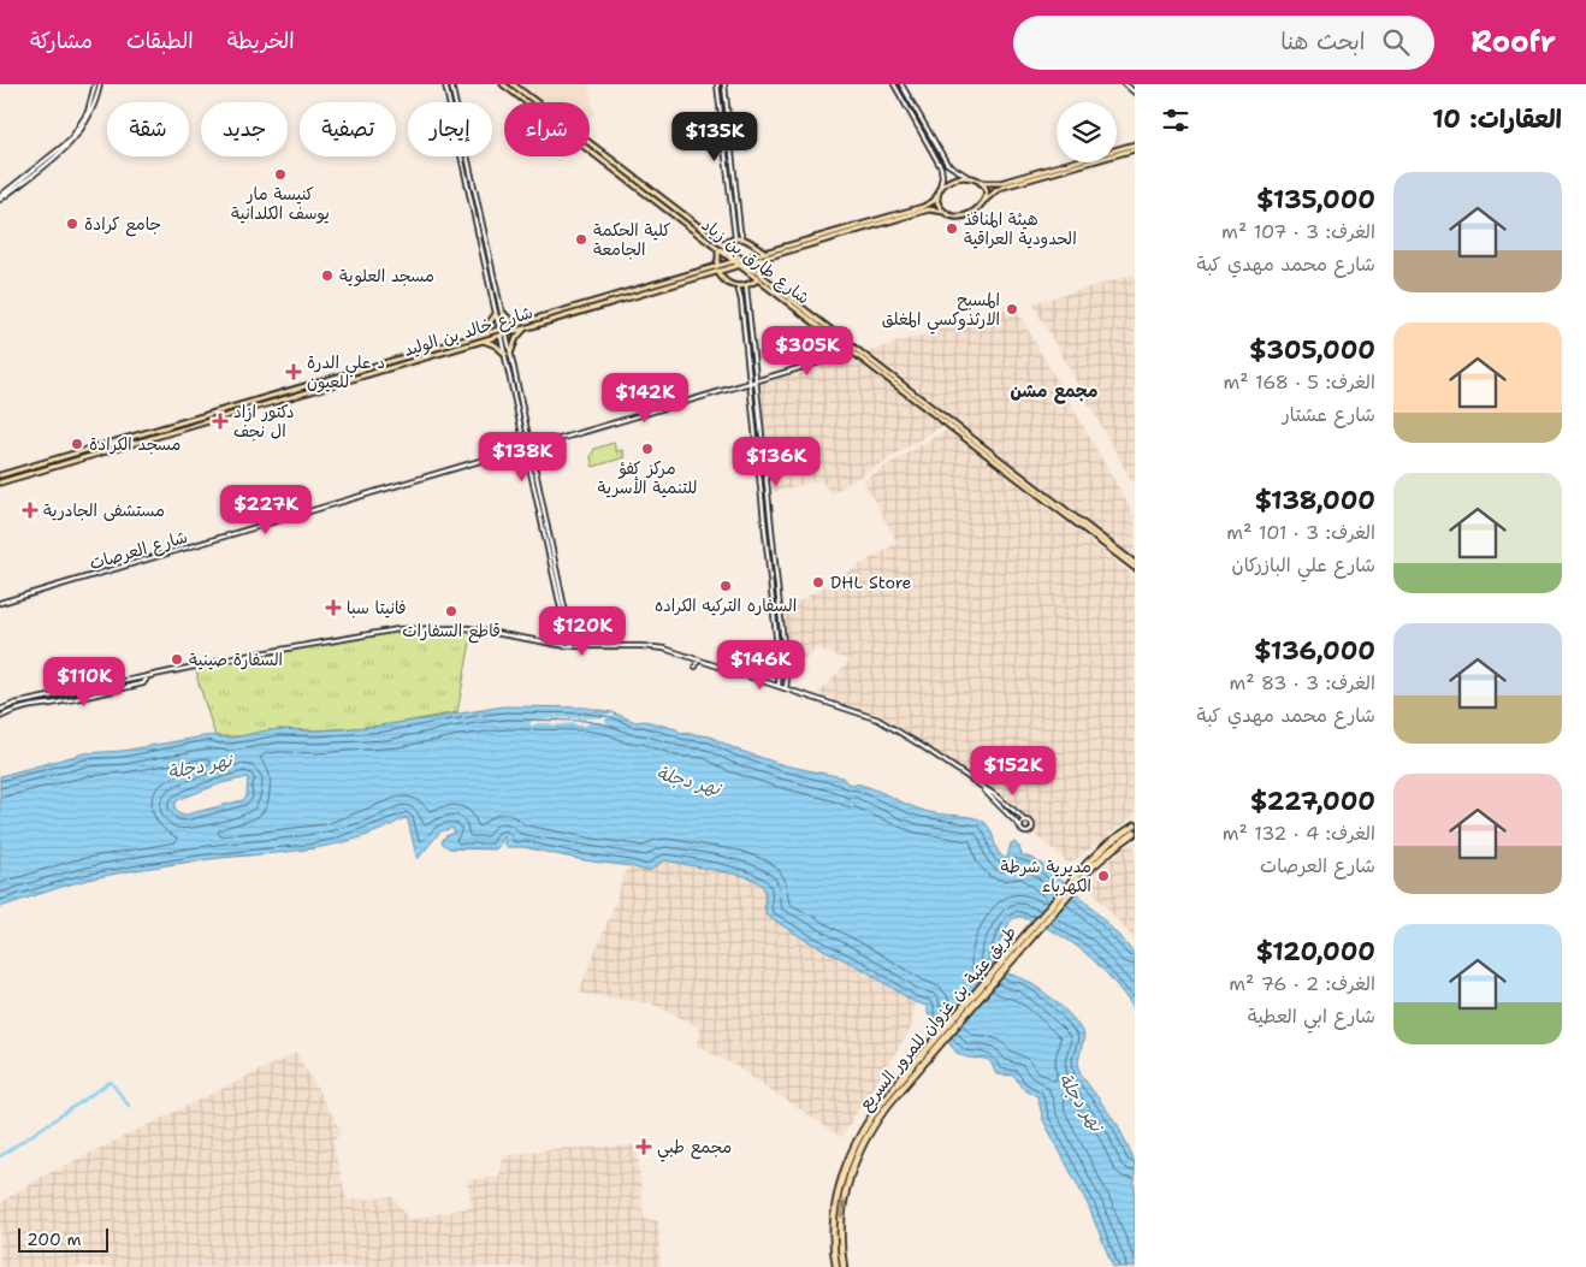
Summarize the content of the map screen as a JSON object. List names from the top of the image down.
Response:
{
  "streets": {
    "highway": ["طريق عتبة بن غزوان للمرور السريع"],
    "main road": ["شارع طارق بن زياد", "شارع خالد بن الوليد"],
    "street": ["شارع العرصات"]
  },
  "crossings": [
    ["شارع طارق بن زياد", "شارع خالد بن الوليد"]
  ],
  "districts": ["مجمع مشن"],
  "water": ["نهر دجلة"],
  "places": {
    "other": [
      "كنيسة مار يوسف الكلدانية",
      "جامع كرادة",
      "هيئة المنافذ الحدودية العراقية",
      "كلية الحكمة الجامعة",
      "مسجد العلوية",
      "المسبح الارثذوكسي المغلق",
      "مسجد الكرادة",
      "مركز كفؤ للتنمية الأسرية",
      "DHL Store",
      "السفاره التركيه الكراده",
      "قاطع السفارات",
      "السفارة صينية",
      "مديرية شرطة الكهرباء"
    ],
    "health": [
      "د علي الدرة للعيون",
      "دكتور ازاد ال نجف",
      "مستشفى الجادرية",
      "فانيتا سبا",
      "مجمع طبي"
    ]
  },
  "scale_bar": "200 m",
  "page": {
    "header": "Roofr",
    "search": "ابحث هنا",
    "nav": ["الخريطة", "الطبقات", "مشاركة"],
    "heading": "العقارات: 10",
    "chip": [
      "شراء",
      "إيجار",
      "تصفية",
      "جديد",
      "شقة"
    ],
    "price": [
      "$135K",
      "$305K",
      "$142K",
      "$138K",
      "$136K",
      "$227K",
      "$120K",
      "$146K",
      "$110K",
      "$152K"
    ],
    "list": [
      {
        "name": "$135,000",
        "note": "الغرف: 3 · 107 m² · شارع محمد مهدي كبة"
      },
      {
        "name": "$305,000",
        "note": "الغرف: 5 · 168 m² · شارع عشتار"
      },
      {
        "name": "$138,000",
        "note": "الغرف: 3 · 101 m² · شارع علي البازركان"
      },
      {
        "name": "$136,000",
        "note": "الغرف: 3 · 83 m² · شارع محمد مهدي كبة"
      },
      {
        "name": "$227,000",
        "note": "الغرف: 4 · 132 m² · شارع العرصات"
      },
      {
        "name": "$120,000",
        "note": "الغرف: 2 · 76 m² · شارع ابي العطية"
      }
    ],
    "scale": "200 m"
  }
}
